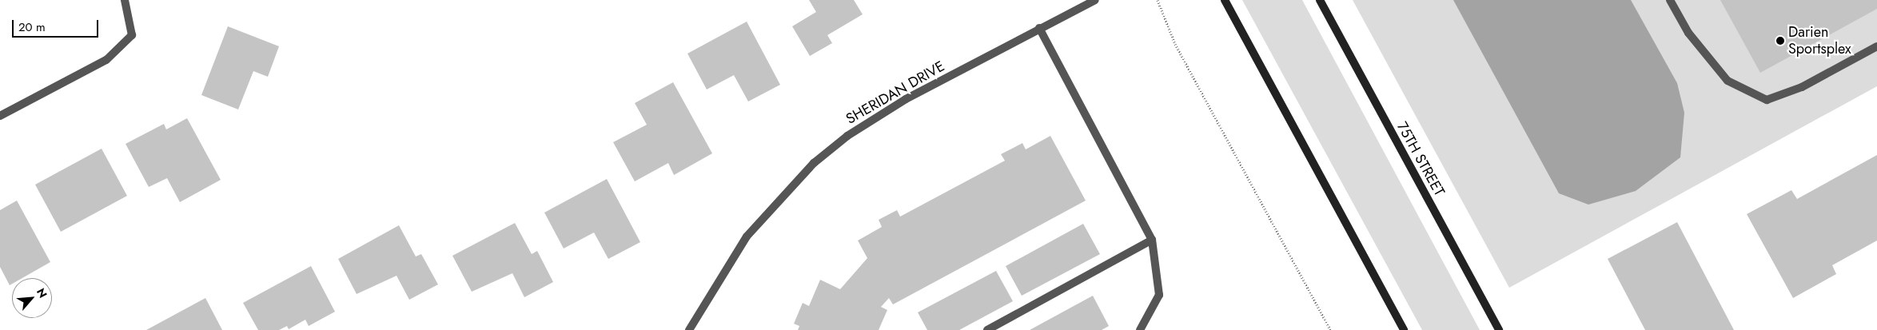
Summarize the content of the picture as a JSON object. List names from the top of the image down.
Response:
{
  "streets": {
    "main road": ["75TH STREET"],
    "street": ["SHERIDAN DRIVE"]
  },
  "places": ["Darien Sportsplex"],
  "scale_bar": "20 m",
  "north": "top right"
}
